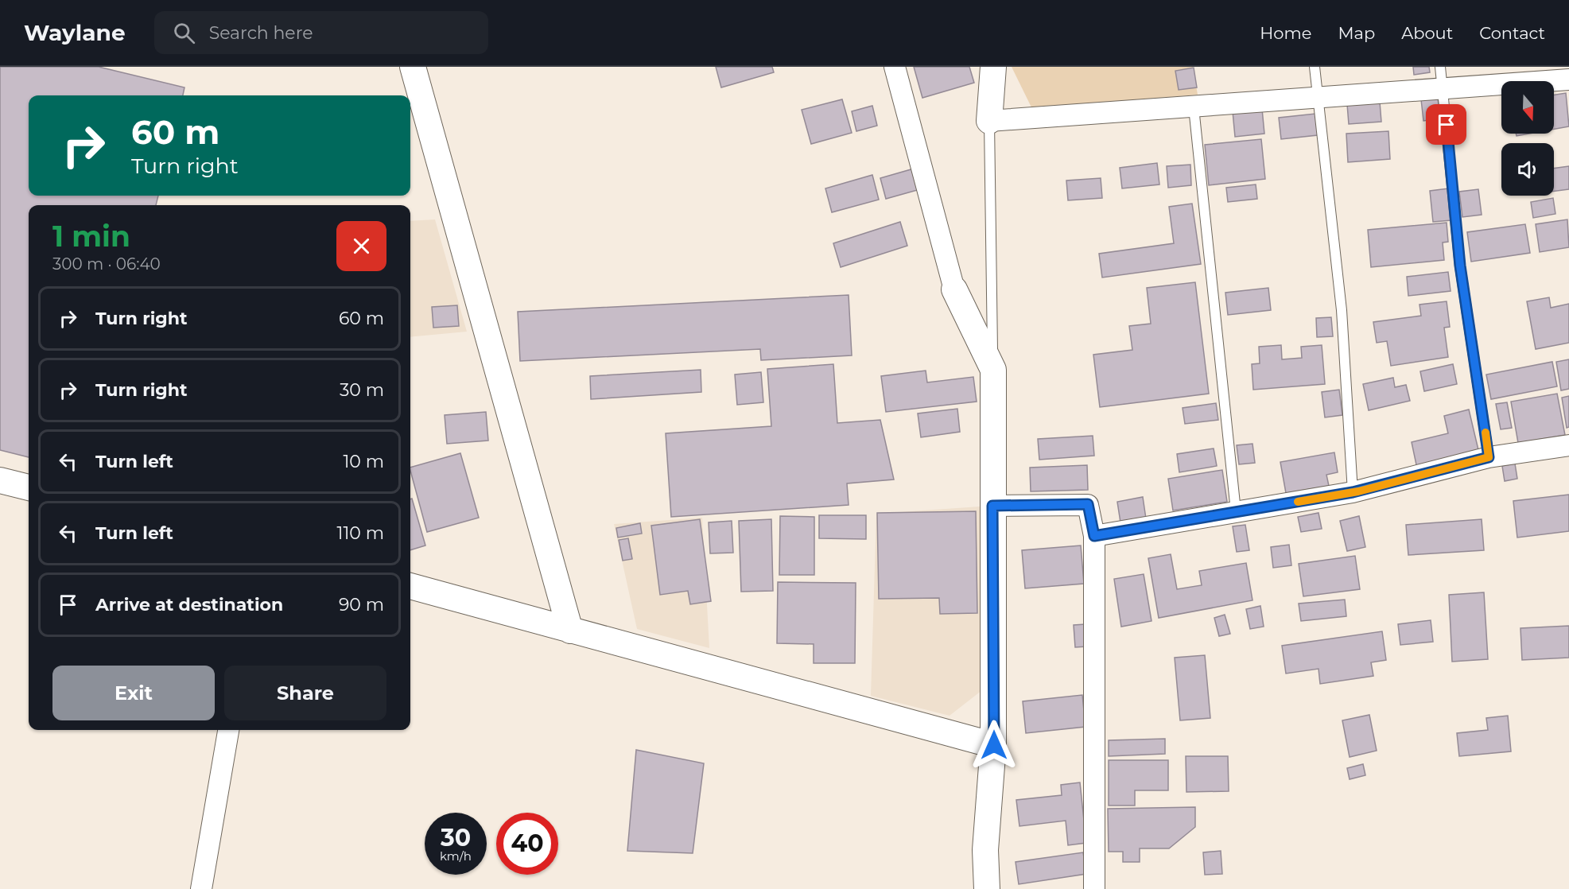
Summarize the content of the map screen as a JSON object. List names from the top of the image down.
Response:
{
  "north": "bottom",
  "page": {
    "header": "Waylane",
    "search": "Search here",
    "nav": [
      "Home",
      "Map",
      "About",
      "Contact"
    ],
    "turn": ["60 m", "Turn right"],
    "heading": ["1 min", "300 m · 06:40"],
    "list": [
      {
        "name": "Turn right",
        "value": "60 m"
      },
      {
        "name": "Turn right",
        "value": "30 m"
      },
      {
        "name": "Turn left",
        "value": "10 m"
      },
      {
        "name": "Turn left",
        "value": "110 m"
      },
      {
        "name": "Arrive at destination",
        "value": "90 m"
      }
    ],
    "buttons": ["Exit", "Share"],
    "speed": "30 km/h",
    "limit": "40"
  }
}
